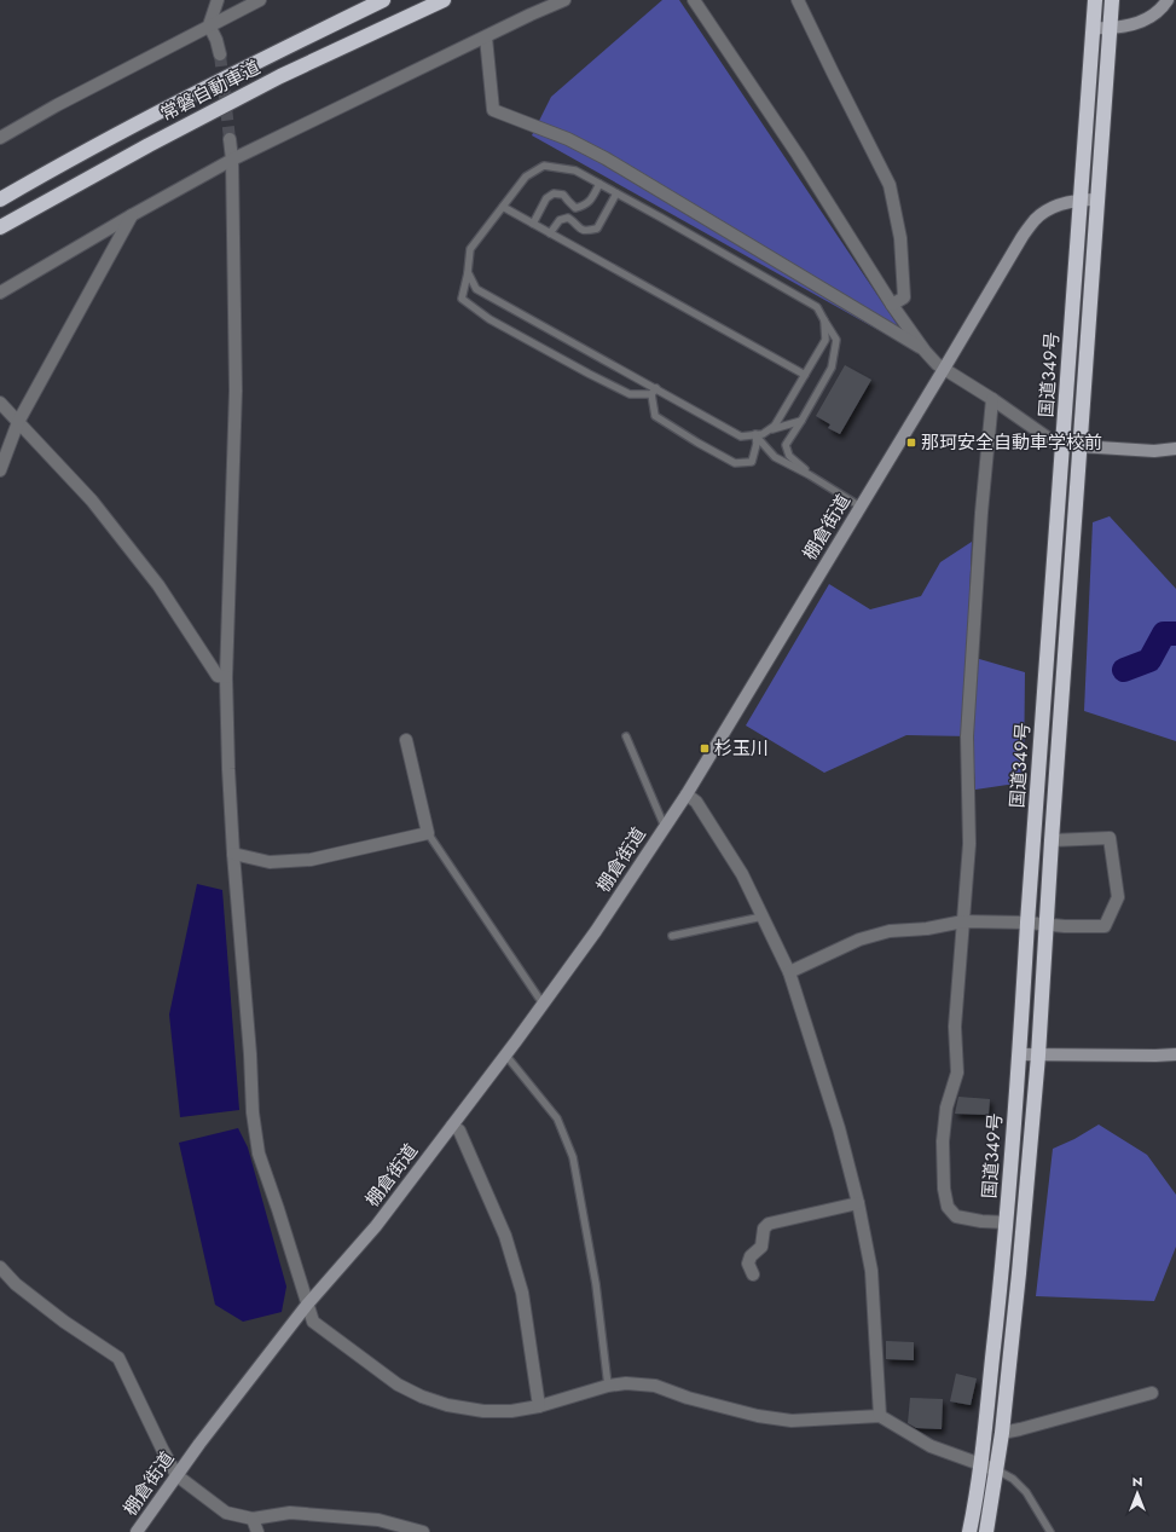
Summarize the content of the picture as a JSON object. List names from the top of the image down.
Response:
{
  "streets": {
    "highway": ["常磐自動車道", "国道349号"],
    "street": ["棚倉街道"]
  },
  "crossings": [
    ["国道349号", "棚倉街道"]
  ],
  "places": {
    "transit": ["那珂安全自動車学校前", "杉玉川"]
  },
  "north": "top"
}
